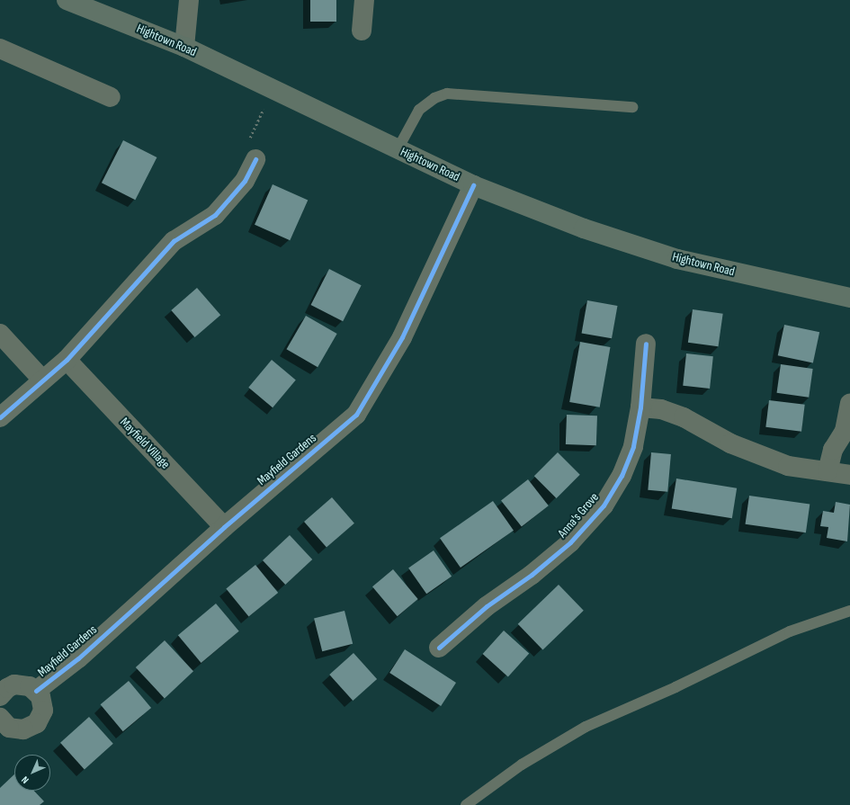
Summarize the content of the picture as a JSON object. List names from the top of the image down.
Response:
{
  "streets": {
    "main road": ["Hightown Road"],
    "street": ["Mayfield Village", "Mayfield Gardens", "Anna's Grove"]
  },
  "crossings": [
    ["Hightown Road", "Mayfield Gardens"],
    ["Mayfield Village", "Mayfield Gardens"]
  ],
  "north": "bottom left"
}
